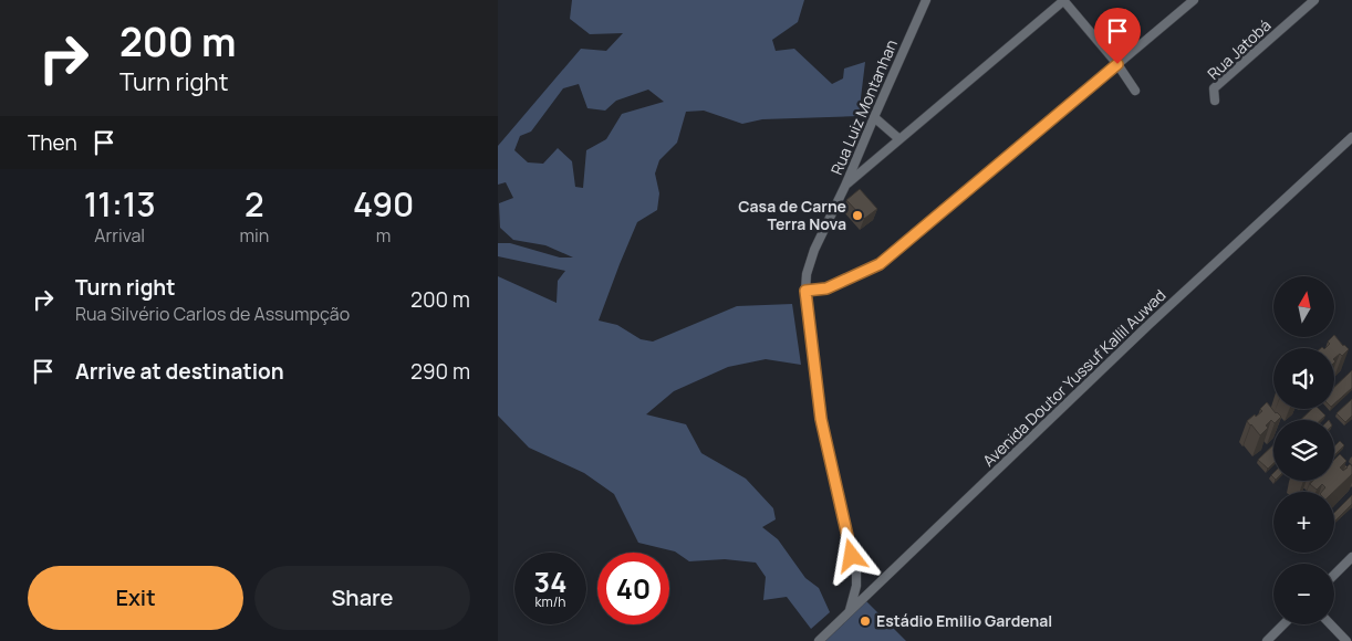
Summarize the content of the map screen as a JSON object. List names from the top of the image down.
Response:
{
  "streets": {
    "street": ["Rua Jatobá", "Rua Luiz Montanhan", "Avenida Doutor Yussuf Kallil Auwad"]
  },
  "crossings": [
    ["Rua Luiz Montanhan", "Avenida Doutor Yussuf Kallil Auwad"]
  ],
  "places": ["Casa de Carne Terra Nova", "Estádio Emilio Gardenal"],
  "north": "top",
  "page": {
    "turn": ["200 m", "Turn right"],
    "then": "Then",
    "eta": [
      "11:13",
      "Arrival",
      "2",
      "min",
      "490",
      "m"
    ],
    "list": [
      {
        "name": "Turn right",
        "note": "Rua Silvério Carlos de Assumpção",
        "value": "200 m"
      },
      {
        "name": "Arrive at destination",
        "value": "290 m"
      }
    ],
    "map_buttons": ["+", "−"],
    "speed": "34 km/h",
    "limit": "40",
    "buttons": ["Exit", "Share"]
  }
}
